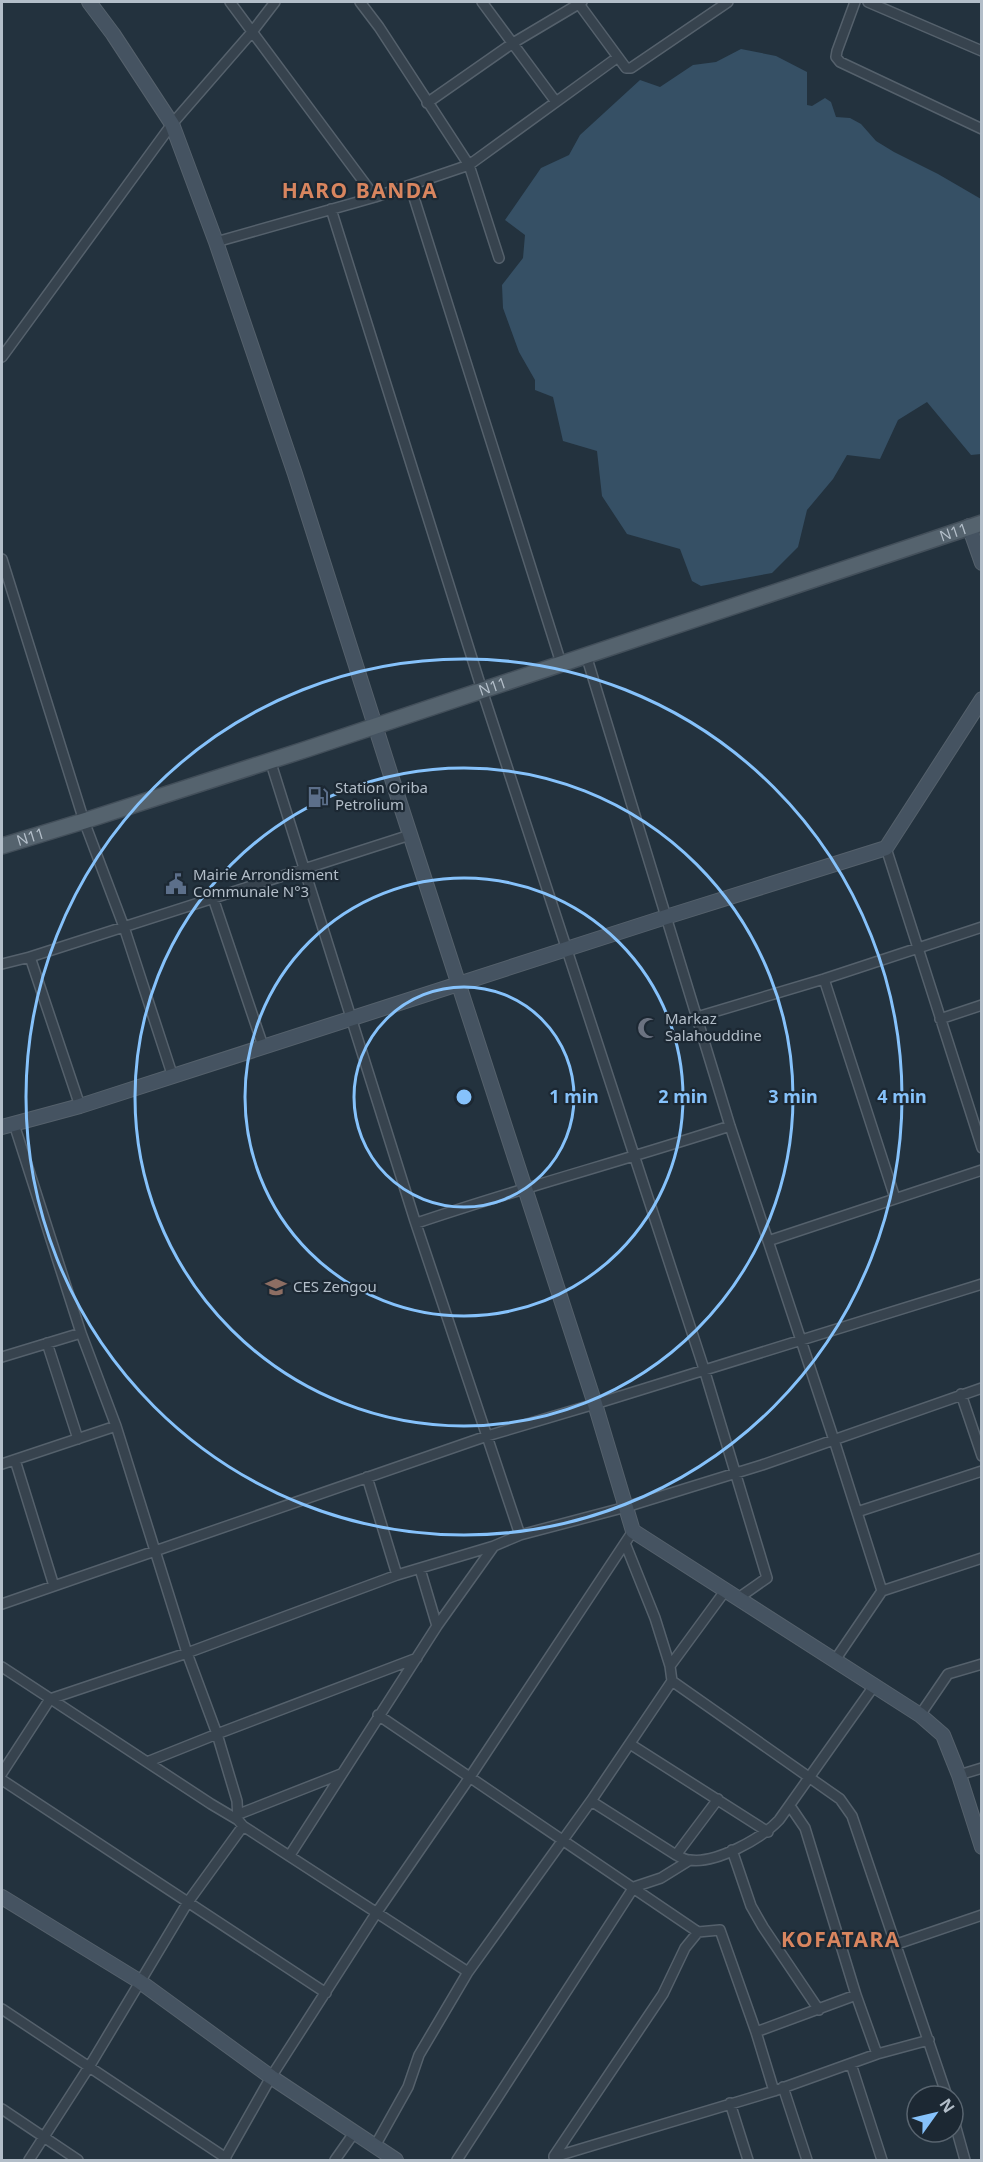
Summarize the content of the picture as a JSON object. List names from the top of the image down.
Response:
{
  "streets": {
    "main road": ["N11"]
  },
  "districts": ["HARO BANDA", "KOFATARA"],
  "places": {
    "fuel station": ["Station Oriba Petrolium"],
    "public building": ["Mairie Arrondisment Communale N°3"],
    "mosque": ["Markaz Salahouddine"],
    "school or university": ["CES Zengou"]
  },
  "north": "top right",
  "rings": [
    "1 min",
    "2 min",
    "3 min",
    "4 min"
  ]
}
